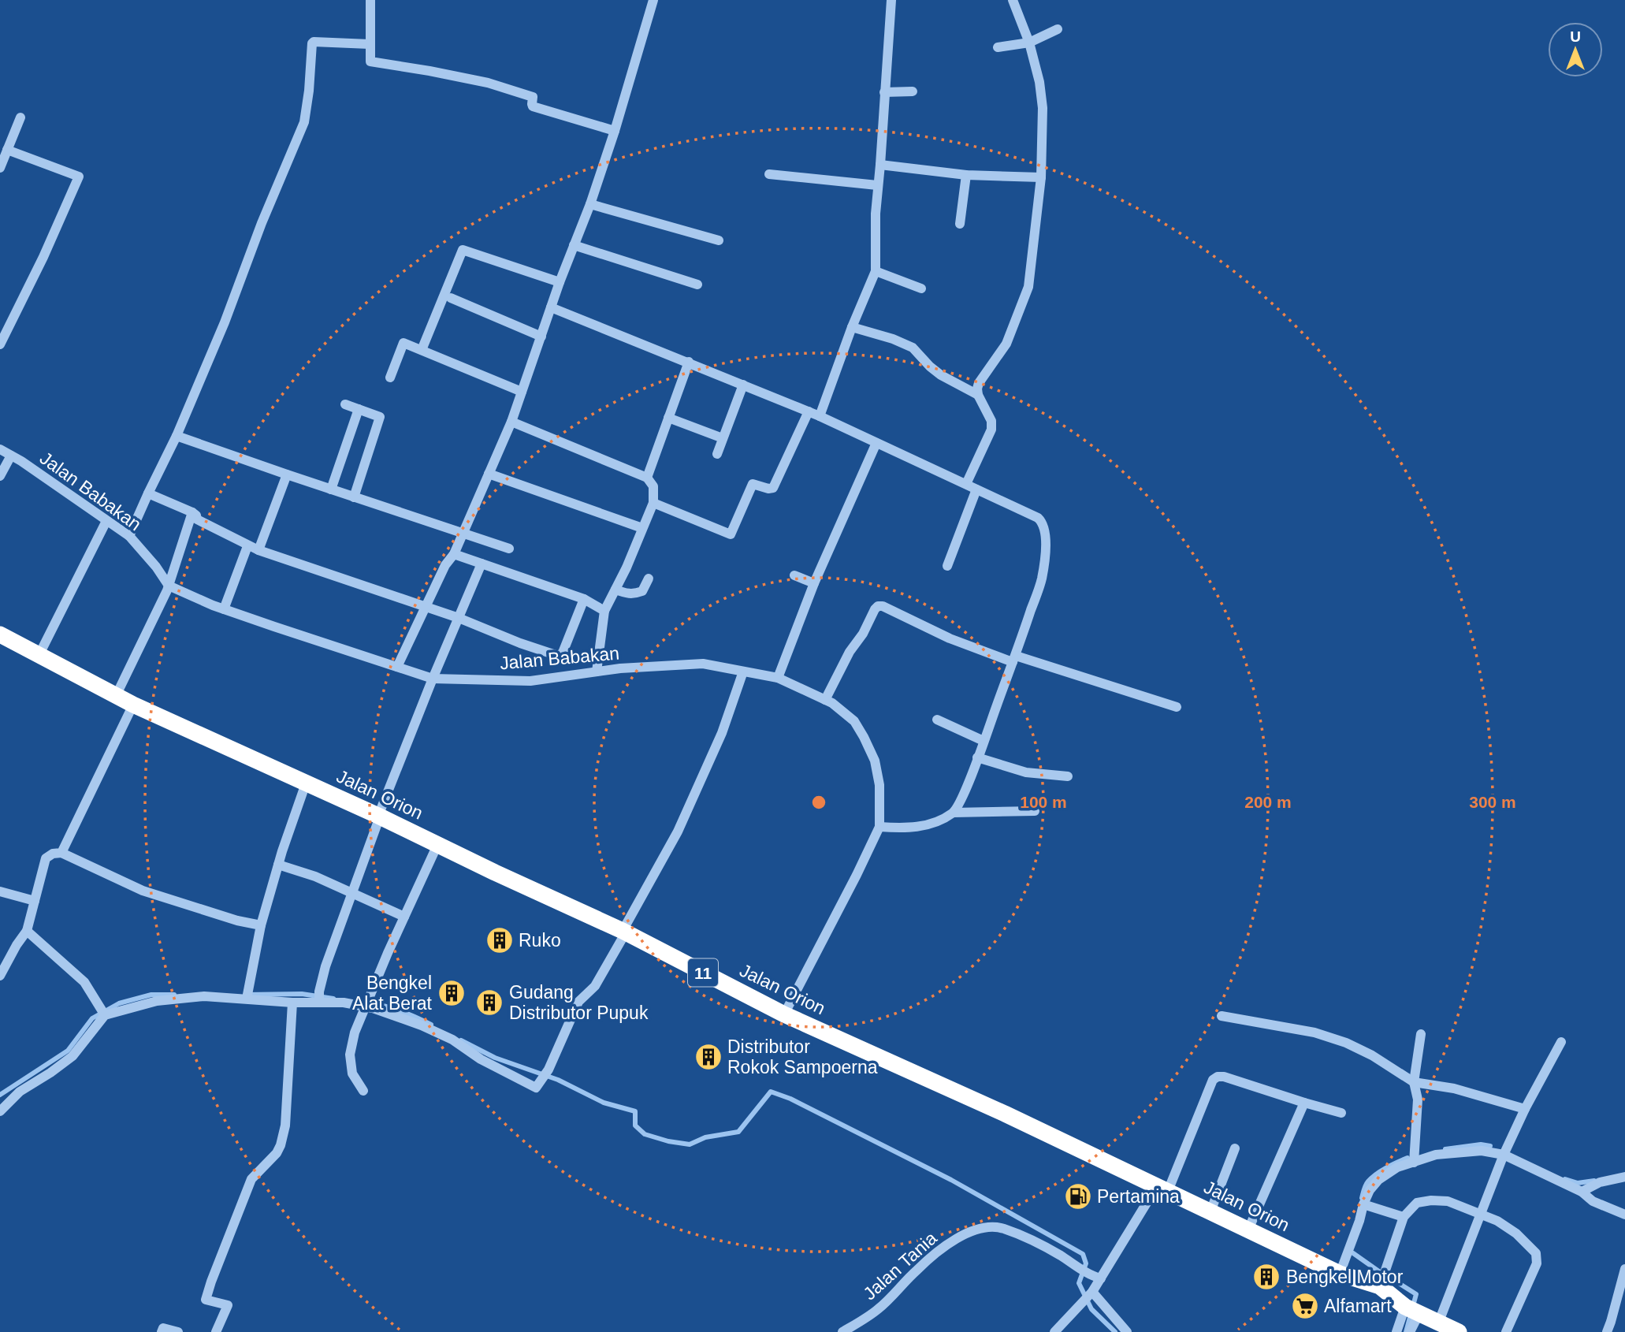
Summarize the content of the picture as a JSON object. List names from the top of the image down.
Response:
{
  "streets": {
    "highway": ["Jalan Orion", "11"],
    "street": ["Jalan Babakan", "Jalan Tania"]
  },
  "crossings": [
    ["Jalan Babakan", "Jalan Orion"]
  ],
  "places": {
    "building": [
      "Ruko",
      "Bengkel Alat Berat",
      "Gudang Distributor Pupuk",
      "Distributor Rokok Sampoerna",
      "Bengkel Motor"
    ],
    "fuel station": ["Pertamina"],
    "supermarket": ["Alfamart"]
  },
  "north": "top",
  "rings": ["100 m", "200 m", "300 m"]
}
